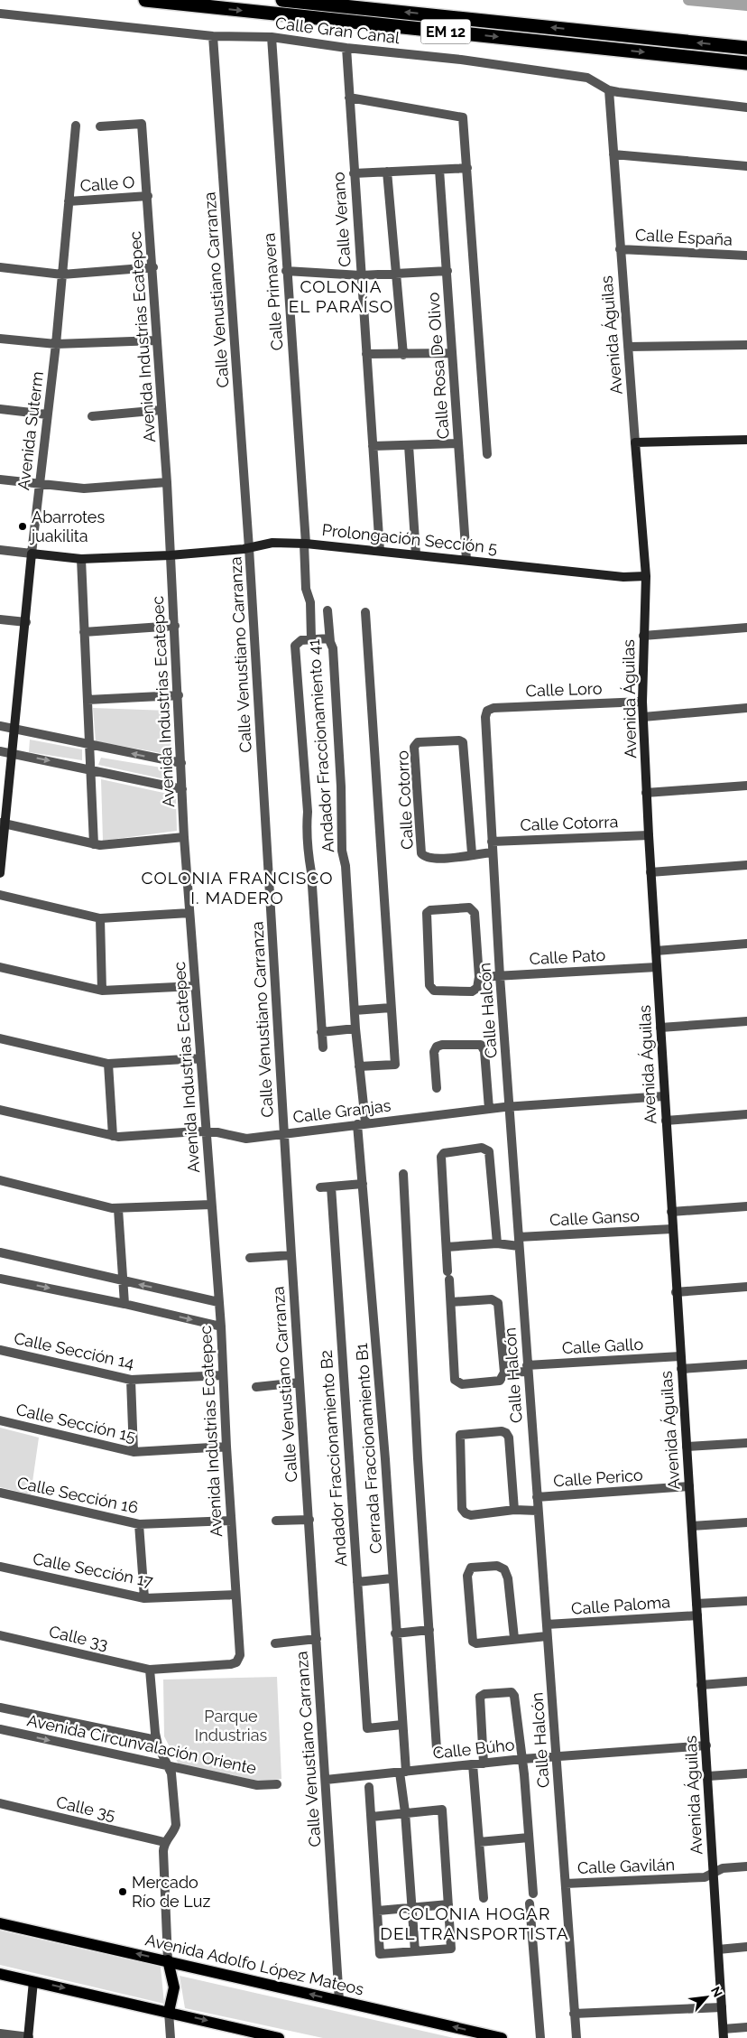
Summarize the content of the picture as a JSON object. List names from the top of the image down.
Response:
{
  "streets": {
    "highway": ["EM 12"],
    "main road": ["Avenida Adolfo López Mateos"],
    "street": [
      "Calle Gran Canal",
      "Calle O",
      "Calle Verano",
      "Calle España",
      "Calle Venustiano Carranza",
      "Calle Primavera",
      "Avenida Águilas",
      "Avenida Industrias Ecatepec",
      "Calle Rosa De Olivo",
      "Avenida Suterm",
      "Prolongación Sección 5",
      "Calle Loro",
      "Andador Fraccionamiento 41",
      "Calle Cotorro",
      "Calle Cotorra",
      "Calle Pato",
      "Calle Halcón",
      "Calle Granjas",
      "Calle Ganso",
      "Calle Gallo",
      "Calle Sección 14",
      "Calle Sección 15",
      "Cerrada Fraccionamiento B1",
      "Andador Fraccionamiento B2",
      "Calle Perico",
      "Calle Sección 16",
      "Calle Sección 17",
      "Calle Paloma",
      "Calle 33",
      "Avenida Circunvalación Oriente",
      "Calle Búho",
      "Calle 35",
      "Calle Gavilán"
    ]
  },
  "crossings": [
    ["Calle Gran Canal", "Calle Verano"],
    ["Calle Gran Canal", "Calle Venustiano Carranza"],
    ["Calle Gran Canal", "Calle Primavera"],
    ["Calle Gran Canal", "Avenida Águilas"],
    ["Calle O", "Avenida Industrias Ecatepec"],
    ["Calle O", "Avenida Suterm"],
    ["Calle Verano", "Prolongación Sección 5"],
    ["Calle España", "Avenida Águilas"],
    ["Calle Venustiano Carranza", "Prolongación Sección 5"],
    ["Calle Venustiano Carranza", "Calle Granjas"],
    ["Calle Venustiano Carranza", "Calle Búho"],
    ["Calle Venustiano Carranza", "Avenida Adolfo López Mateos"],
    ["Calle Primavera", "Prolongación Sección 5"],
    ["Calle Primavera", "Andador Fraccionamiento 41"],
    ["Avenida Águilas", "Prolongación Sección 5"],
    ["Avenida Águilas", "Calle Loro"],
    ["Avenida Águilas", "Calle Cotorra"],
    ["Avenida Águilas", "Calle Pato"],
    ["Avenida Águilas", "Calle Granjas"],
    ["Avenida Águilas", "Calle Ganso"],
    ["Avenida Águilas", "Calle Gallo"],
    ["Avenida Águilas", "Calle Perico"],
    ["Avenida Águilas", "Calle Paloma"],
    ["Avenida Águilas", "Calle Búho"],
    ["Avenida Águilas", "Calle Gavilán"],
    ["Avenida Industrias Ecatepec", "Prolongación Sección 5"],
    ["Avenida Industrias Ecatepec", "Calle Granjas"],
    ["Avenida Industrias Ecatepec", "Calle Sección 14"],
    ["Avenida Industrias Ecatepec", "Calle Sección 15"],
    ["Avenida Industrias Ecatepec", "Calle Sección 16"],
    ["Avenida Industrias Ecatepec", "Calle Sección 17"],
    ["Avenida Industrias Ecatepec", "Calle 33"],
    ["Calle Rosa De Olivo", "Prolongación Sección 5"],
    ["Avenida Suterm", "Prolongación Sección 5"],
    ["Prolongación Sección 5", "Andador Fraccionamiento 41"],
    ["Calle Loro", "Calle Halcón"],
    ["Andador Fraccionamiento 41", "Calle Granjas"],
    ["Andador Fraccionamiento 41", "Cerrada Fraccionamiento B1"],
    ["Calle Cotorro", "Calle Halcón"],
    ["Calle Cotorra", "Calle Halcón"],
    ["Calle Pato", "Calle Halcón"],
    ["Calle Halcón", "Calle Granjas"],
    ["Calle Halcón", "Calle Ganso"],
    ["Calle Halcón", "Calle Gallo"],
    ["Calle Halcón", "Calle Perico"],
    ["Calle Halcón", "Calle Paloma"],
    ["Calle Halcón", "Calle Búho"],
    ["Calle Halcón", "Calle Gavilán"],
    ["Calle Granjas", "Cerrada Fraccionamiento B1"],
    ["Cerrada Fraccionamiento B1", "Andador Fraccionamiento B2"],
    ["Cerrada Fraccionamiento B1", "Calle Búho"]
  ],
  "districts": ["COLONIA EL PARAÍSO", "COLONIA FRANCISCO I. MADERO", "COLONIA HOGAR DEL TRANSPORTISTA"],
  "parks": ["Parque Industrias"],
  "places": ["Abarrotes juakilita", "Mercado Río de Luz"],
  "north": "top right"
}
